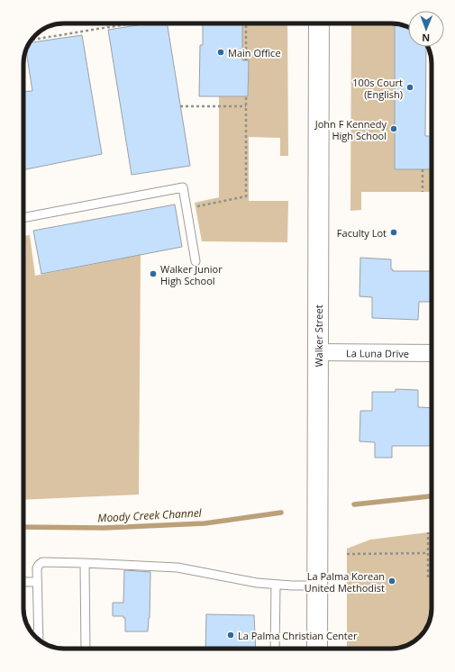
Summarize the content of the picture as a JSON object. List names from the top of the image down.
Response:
{
  "streets": {
    "main road": ["Walker Street"],
    "street": ["La Luna Drive"]
  },
  "crossings": [
    ["Walker Street", "La Luna Drive"]
  ],
  "water": ["Moody Creek Channel"],
  "places": [
    "Main Office",
    "100s Court (English)",
    "John F Kennedy High School",
    "Faculty Lot",
    "Walker Junior High School",
    "La Palma Korean United Methodist",
    "La Palma Christian Center"
  ],
  "north": "bottom"
}
